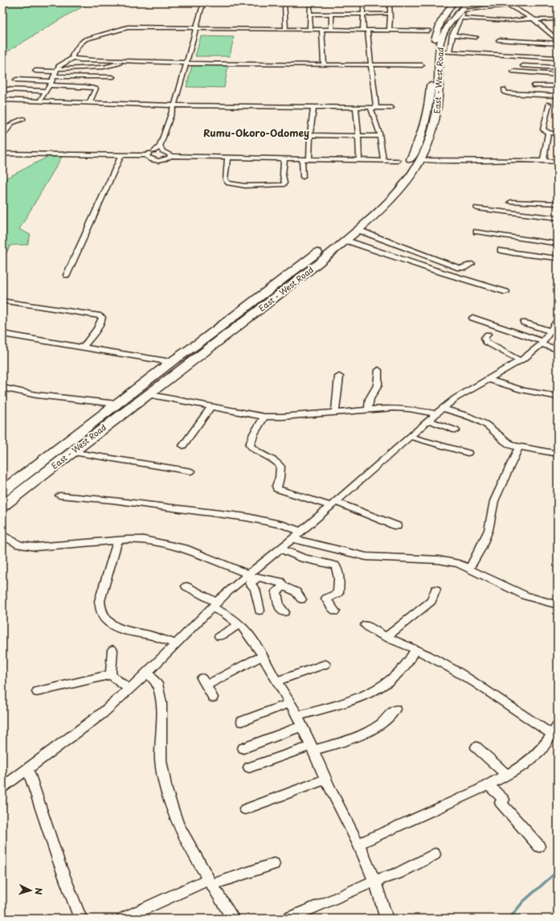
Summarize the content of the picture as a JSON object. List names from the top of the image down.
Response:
{
  "streets": {
    "main road": ["East - West Road"]
  },
  "districts": ["Rumu-Okoro-Odomey"],
  "north": "right"
}
